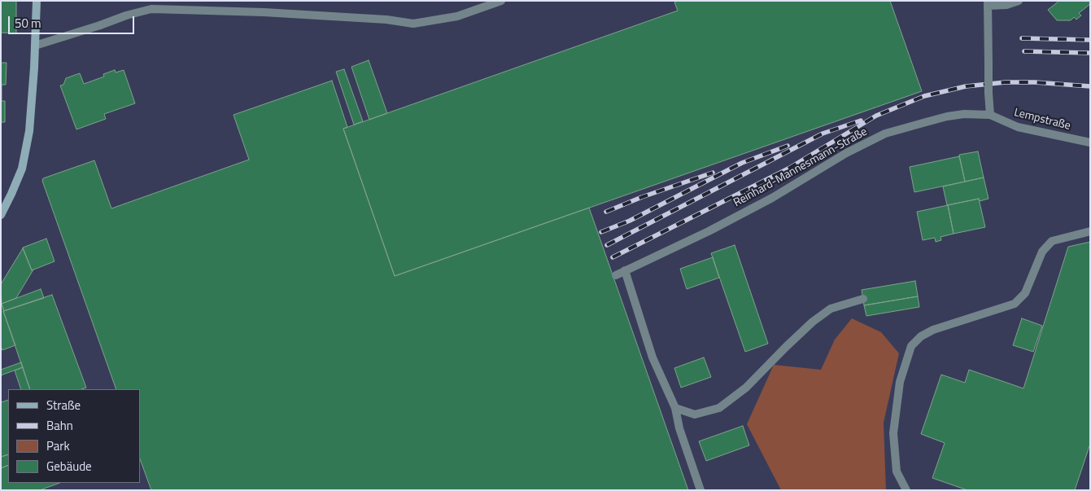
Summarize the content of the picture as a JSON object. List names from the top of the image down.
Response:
{
  "streets": {
    "street": ["Lempstraße", "Reinhard-Mannesmann-Straße"]
  },
  "crossings": [
    ["Lempstraße", "Reinhard-Mannesmann-Straße"]
  ],
  "legend": [
    "Straße",
    "Bahn",
    "Park",
    "Gebäude"
  ],
  "scale_bar": "50 m"
}
